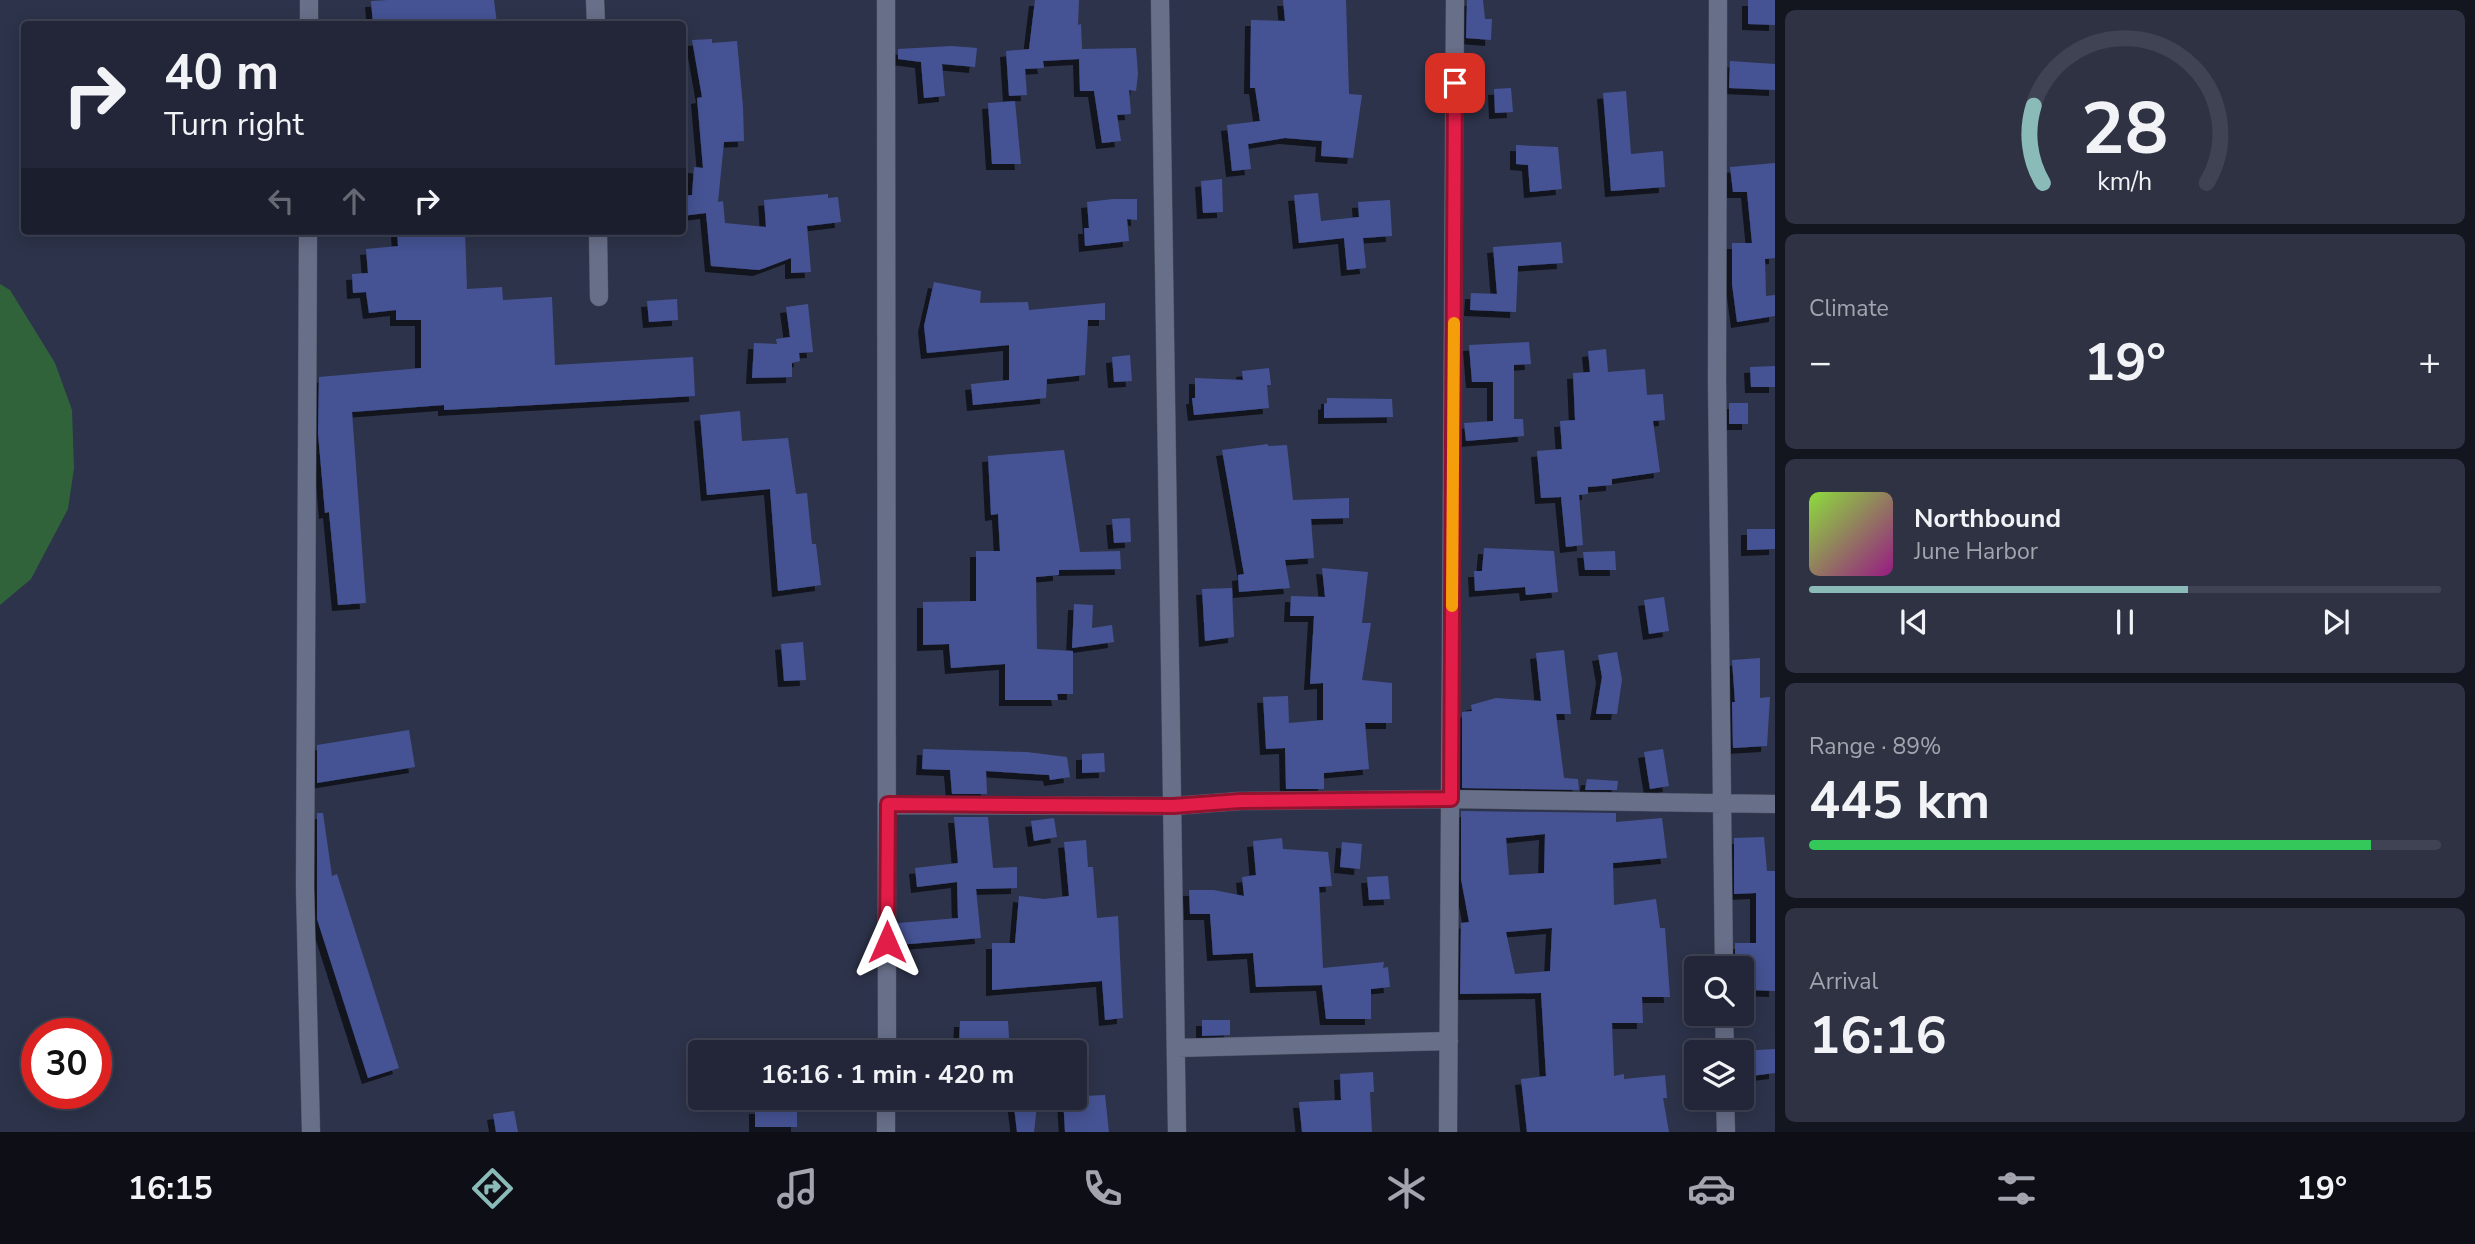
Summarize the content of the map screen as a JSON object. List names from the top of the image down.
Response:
{
  "page": {
    "turn": ["40 m", "Turn right"],
    "tile": [
      "Climate",
      ["Range · 89%", "445 km"],
      ["Arrival", "16:16"]
    ],
    "heat": ["−", "19°", "+"],
    "song": ["Northbound", "June Harbor"],
    "limit": "30",
    "trip": "16:16 · 1 min · 420 m",
    "tabs": ["16:15", "19°"],
    "gauge": ["28", "km/h"]
  }
}
